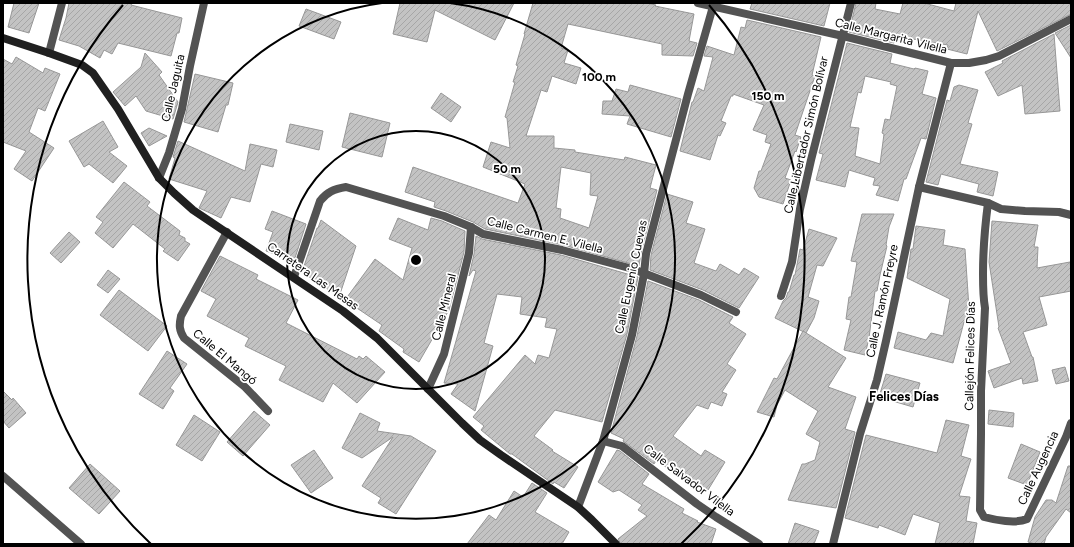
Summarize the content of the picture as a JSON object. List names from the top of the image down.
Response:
{
  "streets": {
    "street": [
      "Calle Margarita Vilella",
      "Calle Jaguita",
      "Calle Libertador Simón Bolívar",
      "Calle Carmen E. Vilella",
      "Carretera Las Mesas",
      "Calle Eugenio Cuevas",
      "Calle J. Ramón Freyre",
      "Calle Mineral",
      "Callejón Felices Días",
      "Calle El Mangó",
      "Calle Augencia",
      "Calle Salvador Vilella"
    ]
  },
  "crossings": [
    ["Calle Margarita Vilella", "Calle Libertador Simón Bolívar"],
    ["Calle Margarita Vilella", "Calle Eugenio Cuevas"],
    ["Calle Margarita Vilella", "Calle J. Ramón Freyre"],
    ["Calle Jaguita", "Carretera Las Mesas"],
    ["Calle Carmen E. Vilella", "Carretera Las Mesas"],
    ["Calle Carmen E. Vilella", "Calle Eugenio Cuevas"],
    ["Calle Carmen E. Vilella", "Calle Mineral"],
    ["Carretera Las Mesas", "Calle Eugenio Cuevas"],
    ["Carretera Las Mesas", "Calle Mineral"],
    ["Carretera Las Mesas", "Calle El Mangó"],
    ["Calle Eugenio Cuevas", "Calle Salvador Vilella"],
    ["Callejón Felices Días", "Calle Augencia"]
  ],
  "districts": ["Felices Días"],
  "rings": ["100 m", "150 m", "50 m"]
}
